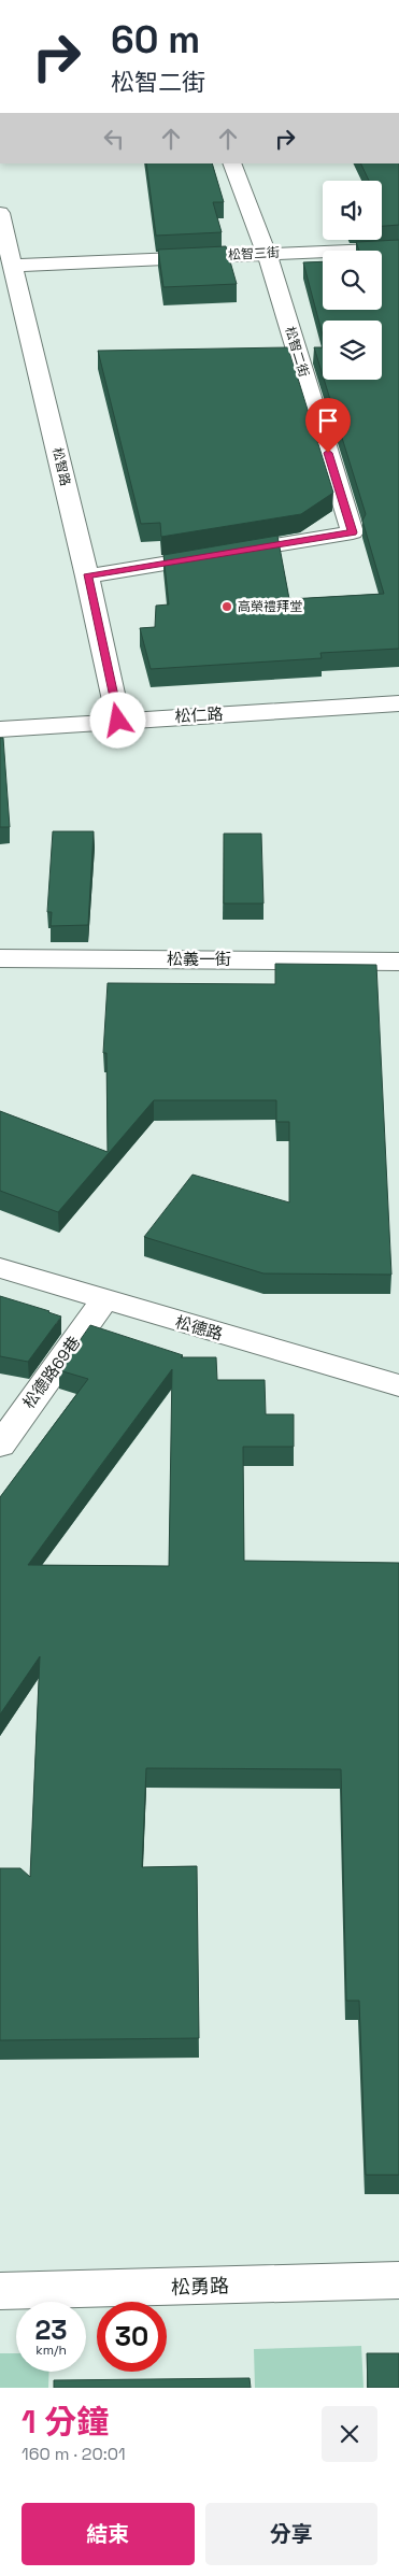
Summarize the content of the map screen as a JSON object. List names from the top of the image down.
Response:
{
  "streets": {
    "street": [
      "松智三街",
      "松智二街",
      "松智路",
      "松仁路",
      "松義一街",
      "松德路",
      "松德路69巷",
      "松勇路"
    ]
  },
  "crossings": [
    ["松智三街", "松智二街"],
    ["松智三街", "松智路"],
    ["松智二街", "松智路"],
    ["松智路", "松仁路"],
    ["松德路", "松德路69巷"]
  ],
  "places": ["高榮禮拜堂"],
  "page": {
    "turn": ["60 m", "松智二街"],
    "speed": "23 km/h",
    "limit": "30",
    "heading": ["1 分鐘", "160 m · 20:01"],
    "buttons": ["結束", "分享"]
  }
}
